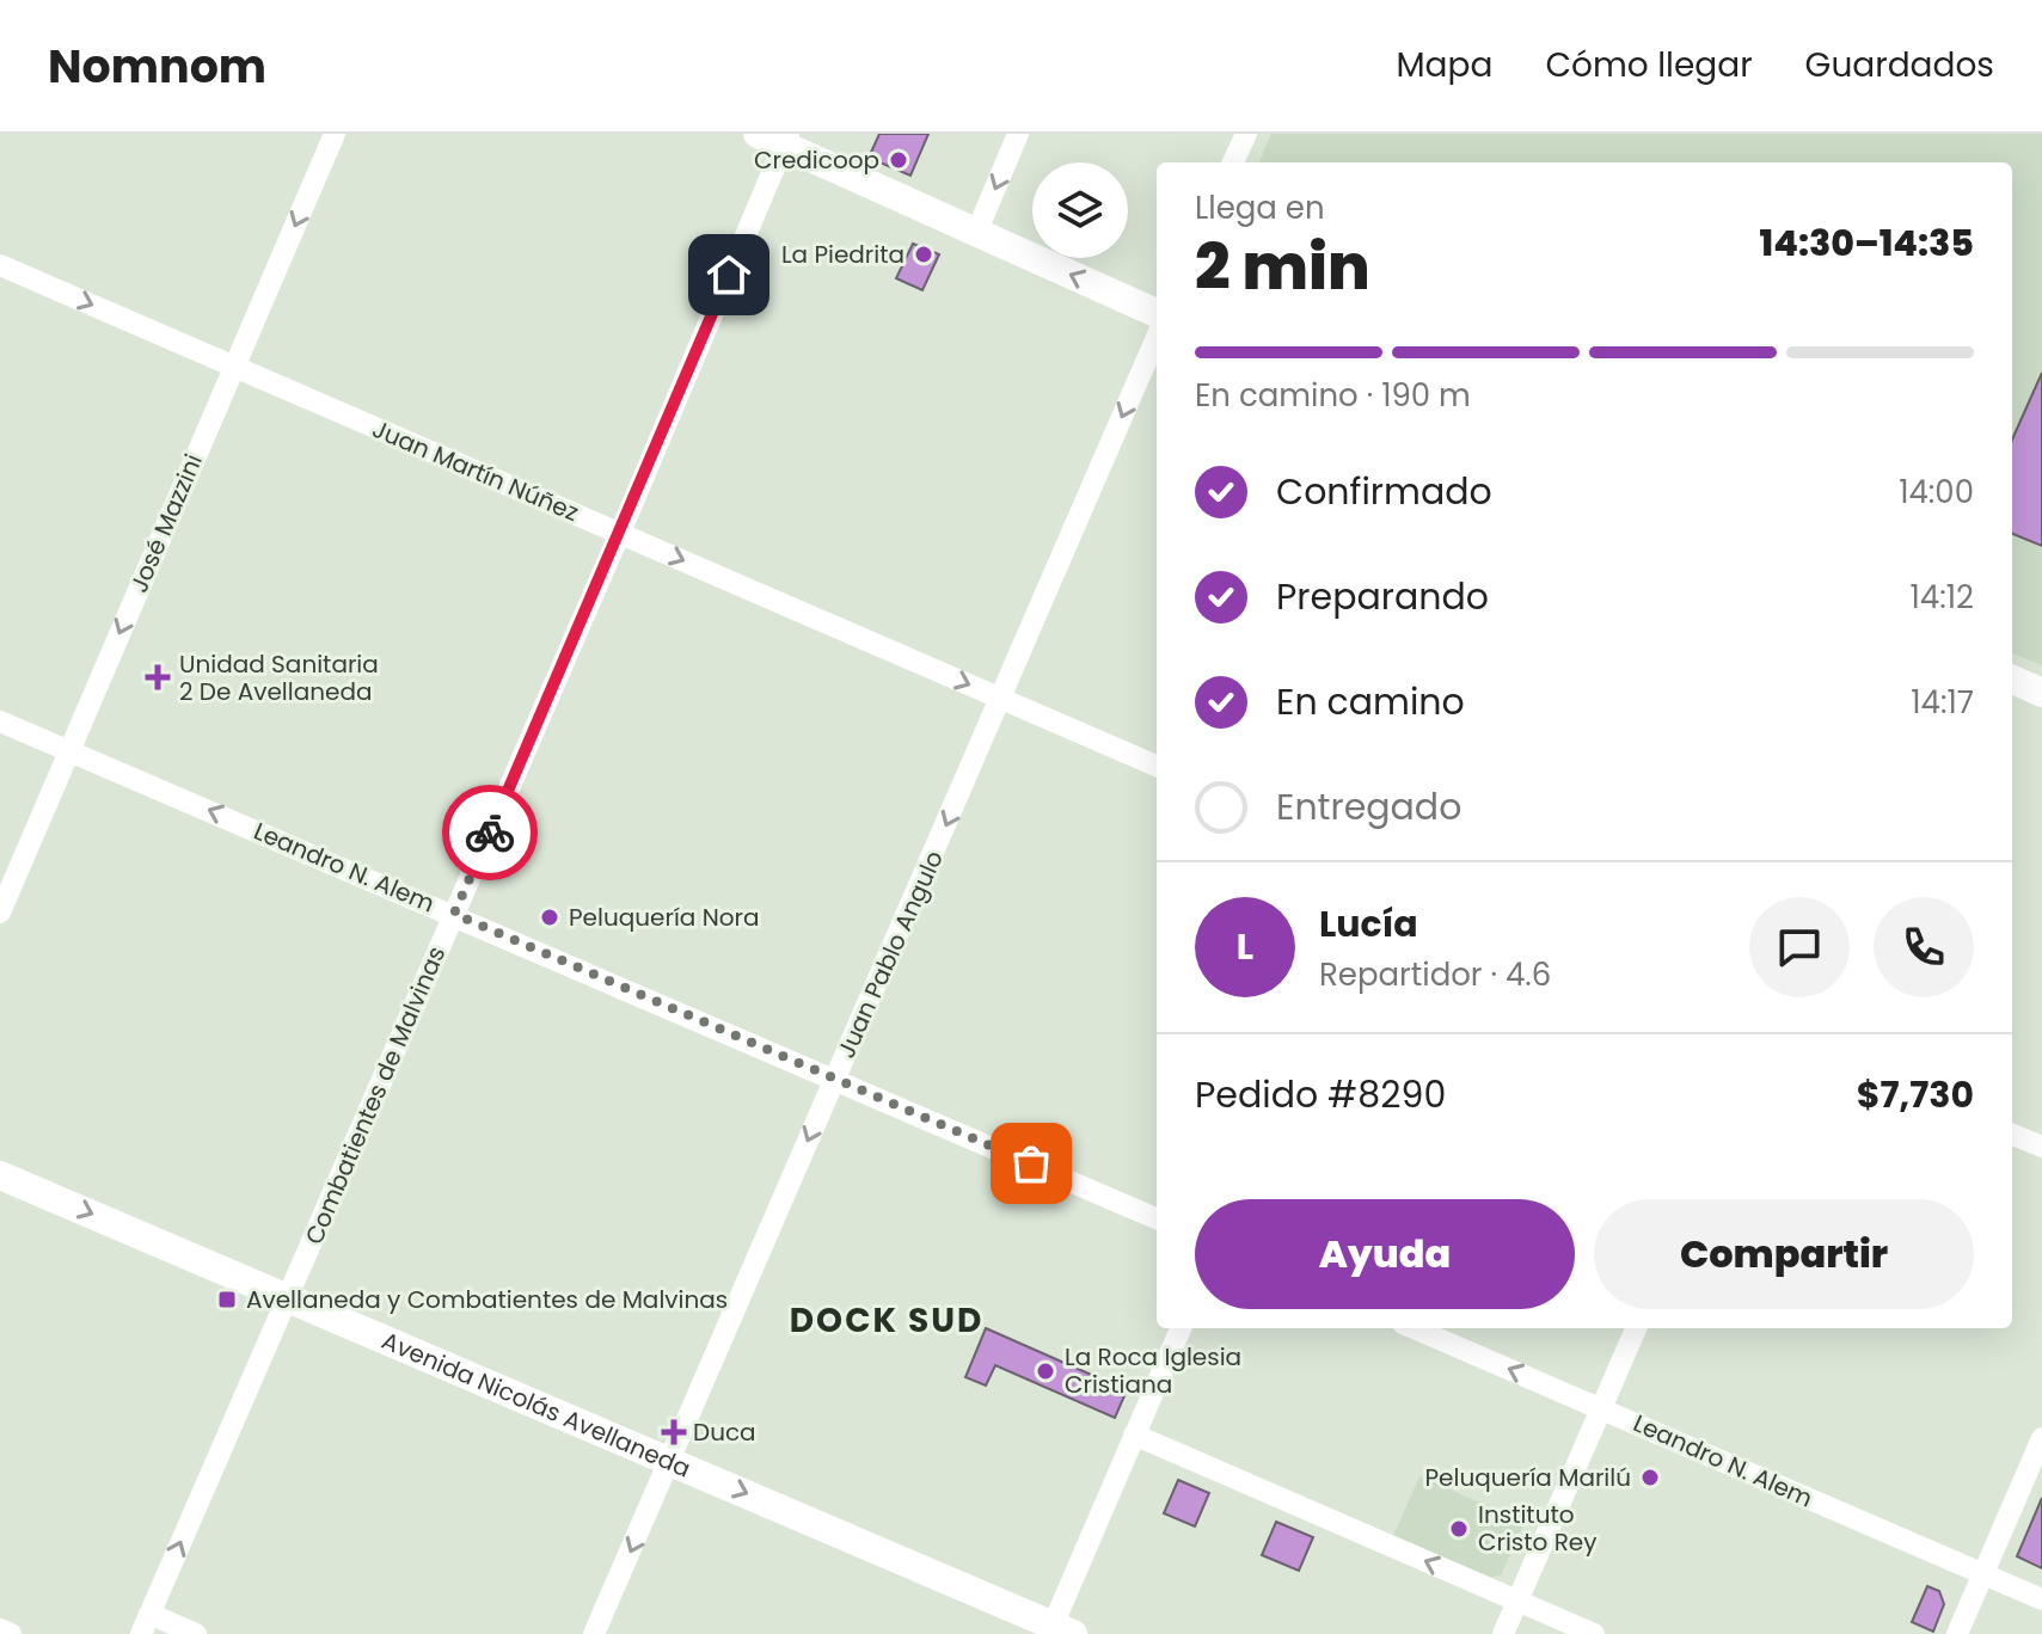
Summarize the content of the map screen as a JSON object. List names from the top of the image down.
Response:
{
  "streets": {
    "main road": ["Avenida Nicolás Avellaneda"],
    "street": [
      "Juan Martín Núñez",
      "José Mazzini",
      "Leandro N. Alem",
      "Juan Pablo Angulo",
      "Combatientes de Malvinas"
    ]
  },
  "crossings": [
    ["Juan Martín Núñez", "José Mazzini"],
    ["Juan Martín Núñez", "Juan Pablo Angulo"],
    ["Juan Martín Núñez", "Combatientes de Malvinas"],
    ["José Mazzini", "Leandro N. Alem"],
    ["Leandro N. Alem", "Juan Pablo Angulo"],
    ["Leandro N. Alem", "Combatientes de Malvinas"],
    ["Juan Pablo Angulo", "Avenida Nicolás Avellaneda"],
    ["Combatientes de Malvinas", "Avenida Nicolás Avellaneda"]
  ],
  "one_way": [
    "Juan Martín Núñez",
    "José Mazzini",
    "Juan Pablo Angulo",
    "Avenida Nicolás Avellaneda"
  ],
  "districts": ["DOCK SUD"],
  "places": {
    "other": [
      "Credicoop",
      "La Piedrita",
      "Peluquería Nora",
      "La Roca Iglesia Cristiana",
      "Peluquería Marilú",
      "Instituto Cristo Rey"
    ],
    "health": ["Unidad Sanitaria 2 De Avellaneda", "Duca"],
    "transit": ["Avellaneda y Combatientes de Malvinas"]
  },
  "page": {
    "header": "Nomnom",
    "nav": ["Mapa", "Cómo llegar", "Guardados"],
    "heading": ["2 min", "Llega en", "14:30–14:35"],
    "panel": [
      "Lucía",
      "Repartidor · 4.6",
      "Pedido #8290",
      "$7,730"
    ],
    "bar": "En camino · 190 m",
    "list": [
      ["Confirmado", "14:00"],
      ["Preparando", "14:12"],
      ["En camino", "14:17"],
      "Entregado"
    ],
    "round": "L",
    "buttons": ["Ayuda", "Compartir"]
  }
}
